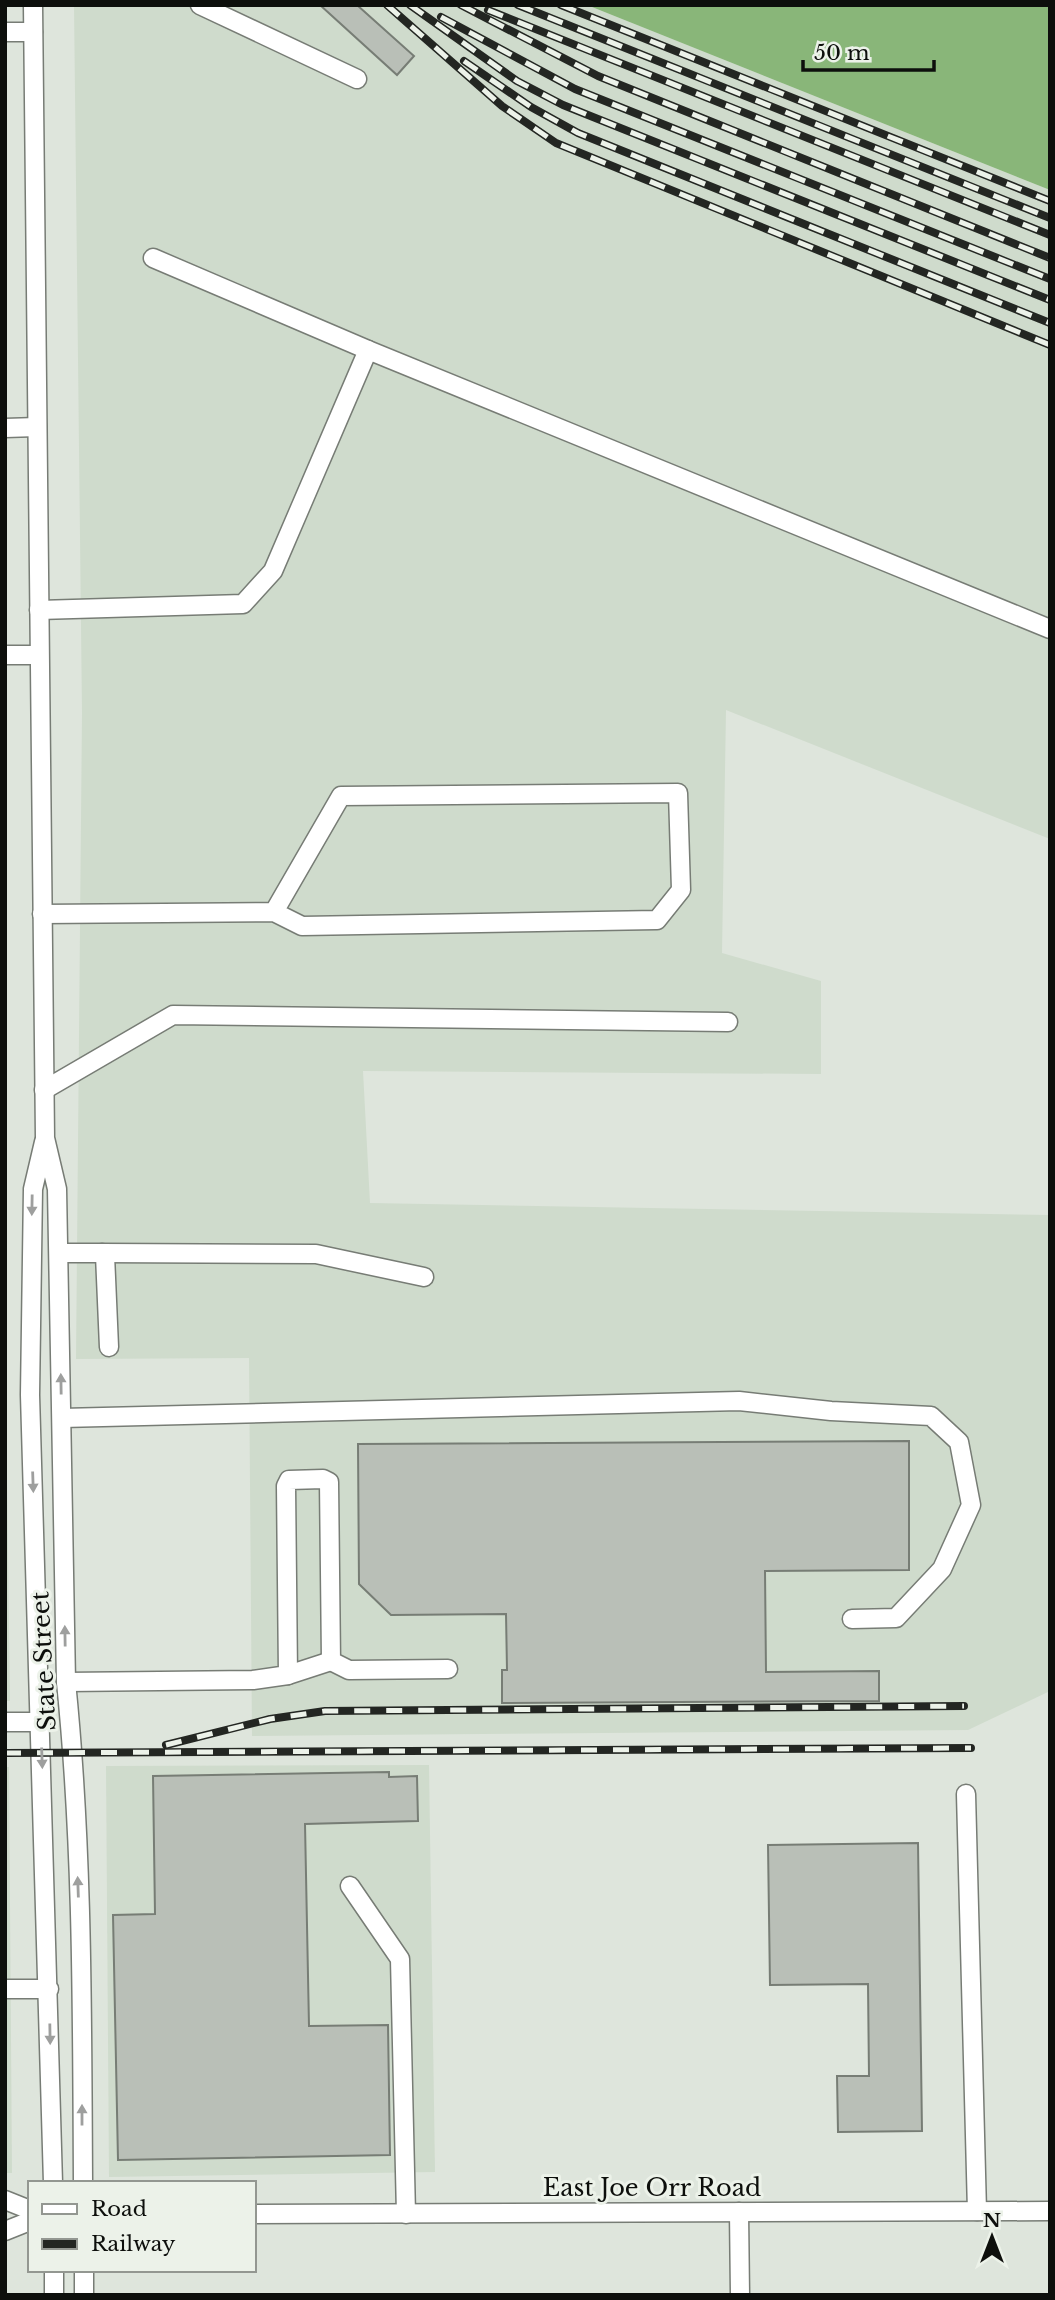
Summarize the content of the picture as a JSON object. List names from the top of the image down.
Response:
{
  "streets": {
    "street": ["State Street", "East Joe Orr Road"]
  },
  "legend": ["Road", "Railway"],
  "scale_bar": "50 m",
  "north": "top"
}
